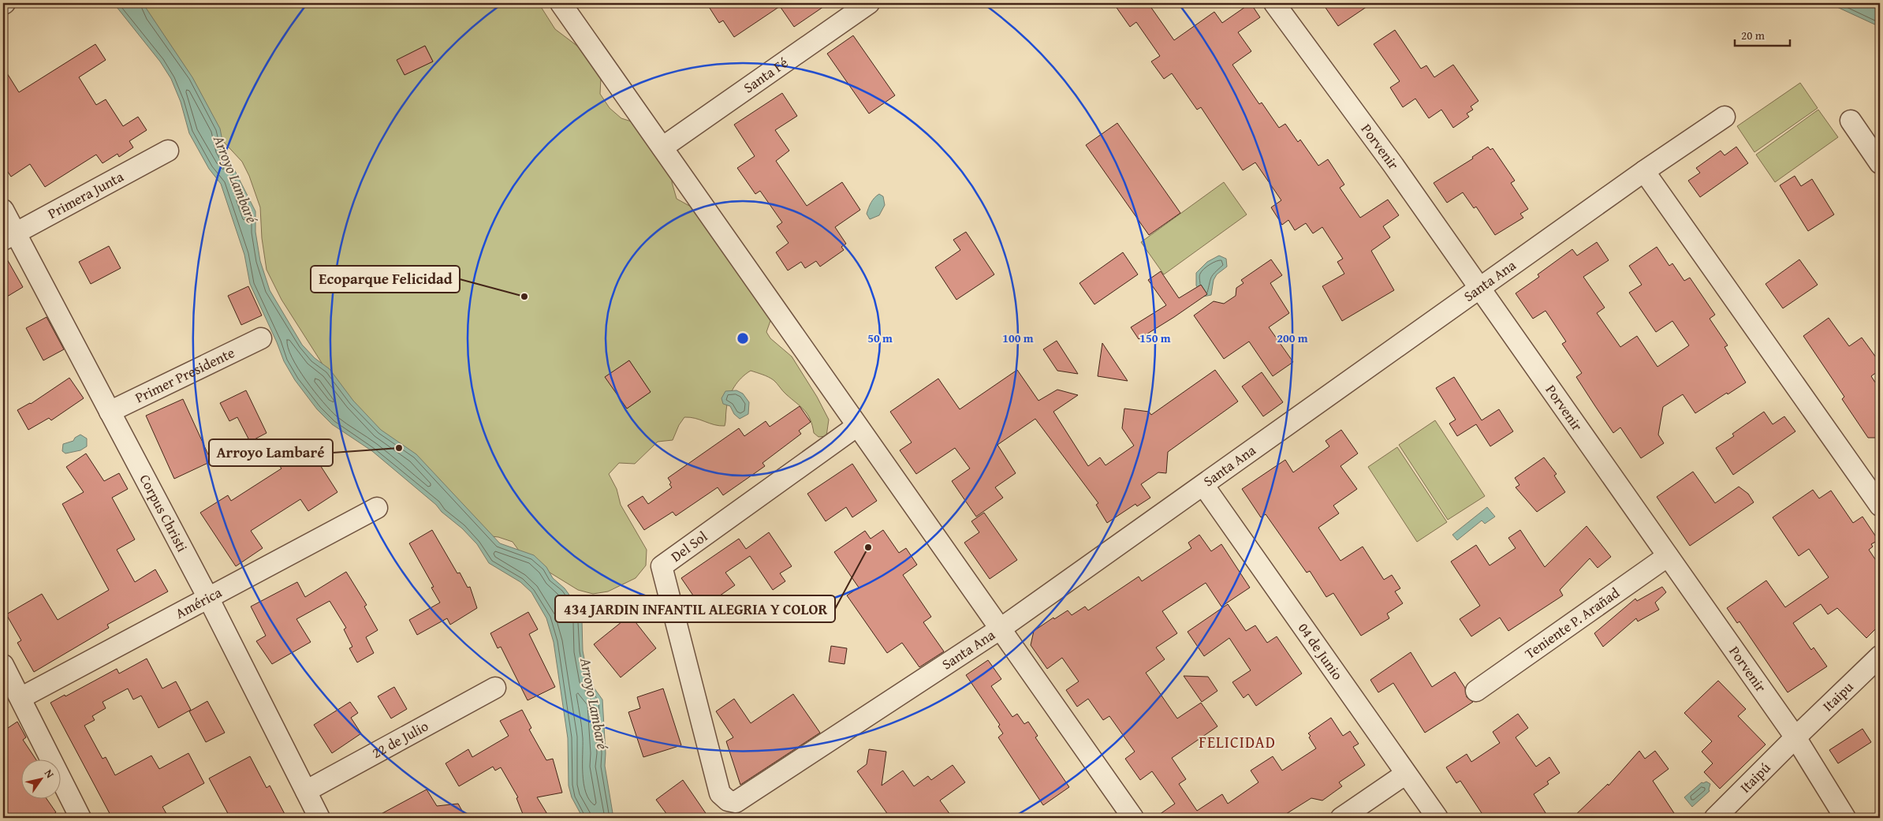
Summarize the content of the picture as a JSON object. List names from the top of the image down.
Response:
{
  "streets": {
    "street": [
      "Santa Fé",
      "Porvenir",
      "Primera Junta",
      "Santa Ana",
      "Primer Presidente",
      "Corpus Christi",
      "Del Sol",
      "América",
      "Teniente P. Arañad",
      "04 de Junio",
      "Itaipu",
      "22 de Julio",
      "Itaipú"
    ]
  },
  "crossings": [
    ["Porvenir", "Santa Ana"],
    ["Porvenir", "Teniente P. Arañad"],
    ["Porvenir", "Itaipu"],
    ["Porvenir", "Itaipú"],
    ["Primera Junta", "Corpus Christi"],
    ["Santa Ana", "Del Sol"],
    ["Santa Ana", "04 de Junio"],
    ["Primer Presidente", "Corpus Christi"],
    ["Corpus Christi", "América"],
    ["Corpus Christi", "22 de Julio"],
    ["Itaipu", "Itaipú"]
  ],
  "districts": ["FELICIDAD"],
  "water": ["Arroyo Lambaré"],
  "places": ["Ecoparque Felicidad", "Arroyo Lambaré", "434 JARDIN INFANTIL ALEGRIA Y COLOR"],
  "scale_bar": "20 m",
  "north": "top right",
  "rings": [
    "50 m",
    "100 m",
    "150 m",
    "200 m"
  ]
}
